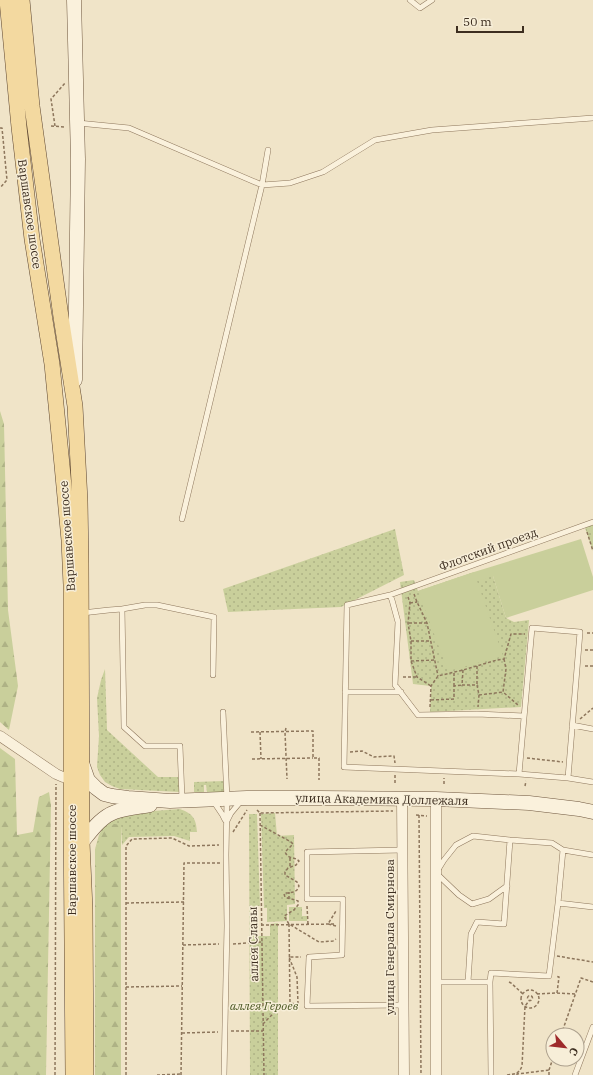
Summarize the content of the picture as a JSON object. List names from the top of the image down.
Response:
{
  "streets": {
    "main road": ["Варшавское шоссе", "улица Академика Доллежаля"],
    "street": ["улица Генерала Смирнова"],
    "lane": ["Флотский проезд"],
    "path": ["аллея Славы"]
  },
  "crossings": [
    ["Варшавское шоссе", "улица Академика Доллежаля"],
    ["улица Академика Доллежаля", "улица Генерала Смирнова"]
  ],
  "parks": ["аллея Героев"],
  "scale_bar": "50 m",
  "north": "bottom right"
}
